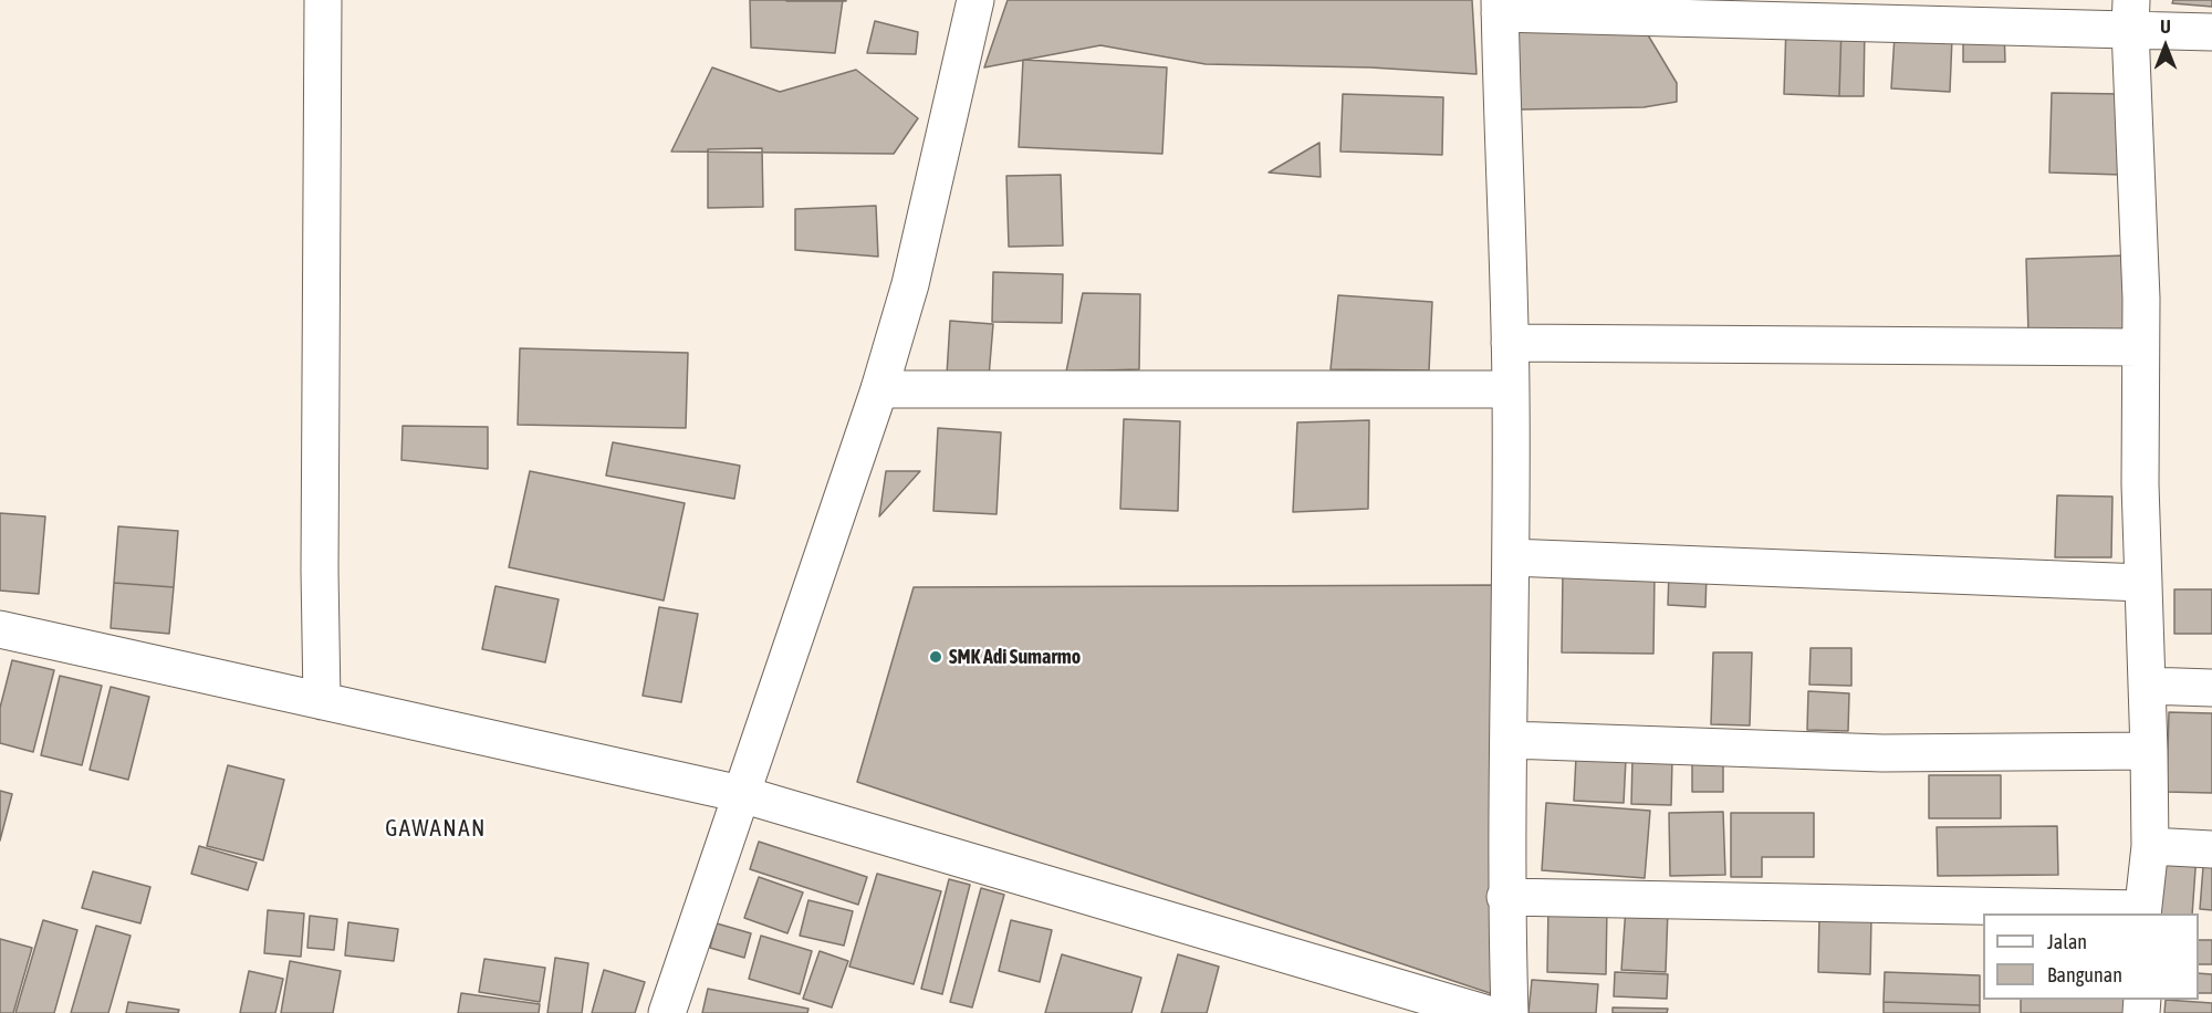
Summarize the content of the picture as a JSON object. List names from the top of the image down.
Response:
{
  "districts": ["GAWANAN"],
  "places": ["SMK Adi Sumarmo"],
  "legend": ["Jalan", "Bangunan"],
  "north": "top"
}
